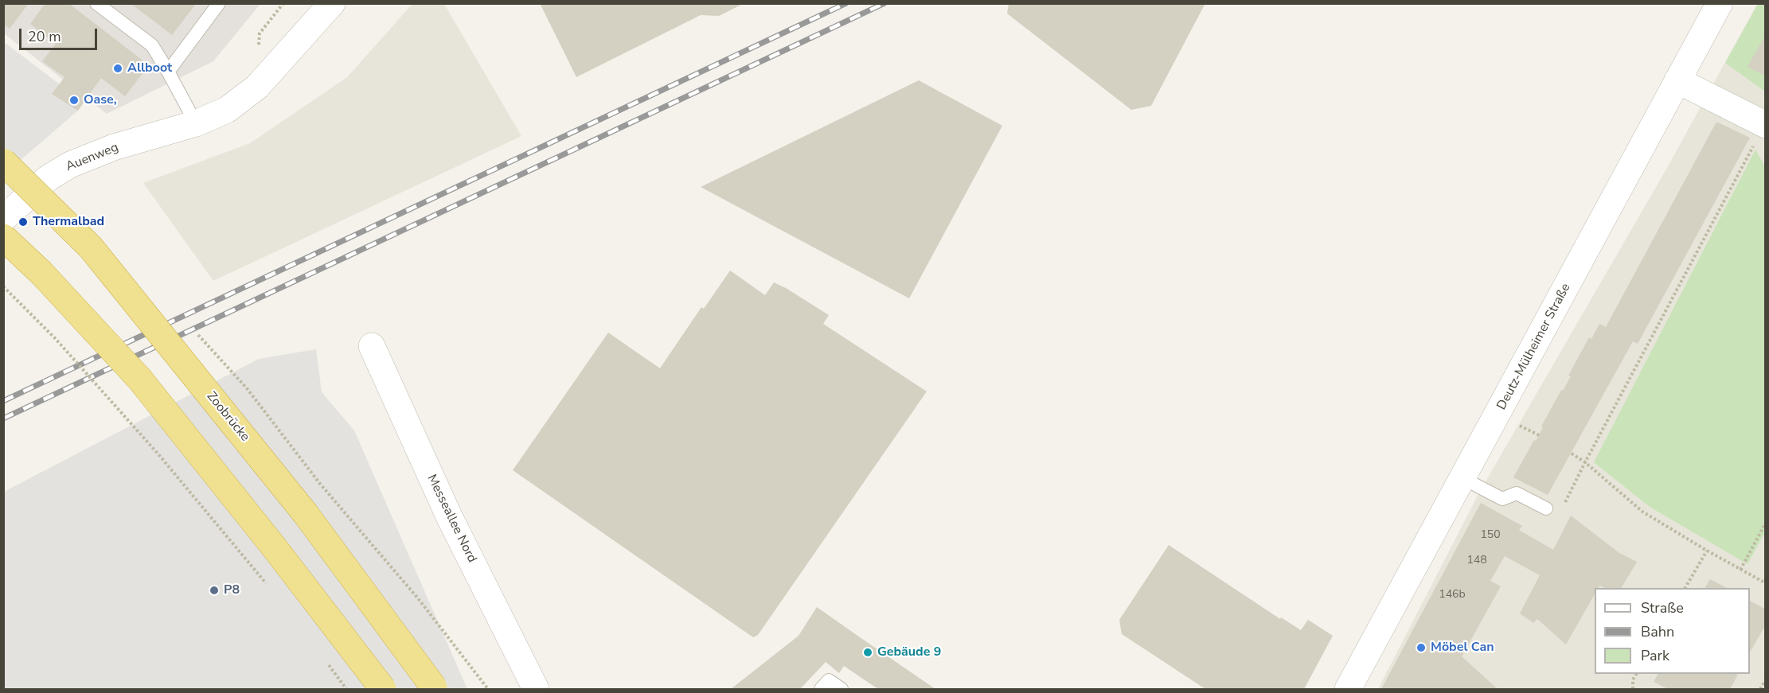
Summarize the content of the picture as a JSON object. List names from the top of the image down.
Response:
{
  "streets": {
    "highway": ["Zoobrücke"],
    "street": ["Auenweg", "Deutz-Mülheimer Straße", "Messeallee Nord"]
  },
  "places": [
    "Allboot",
    "Oase,",
    "Thermalbad",
    "P8",
    "Möbel Can",
    "Gebäude 9"
  ],
  "house_numbers": ["150", "148", "146b"],
  "legend": ["Straße", "Bahn", "Park"],
  "scale_bar": "20 m"
}
